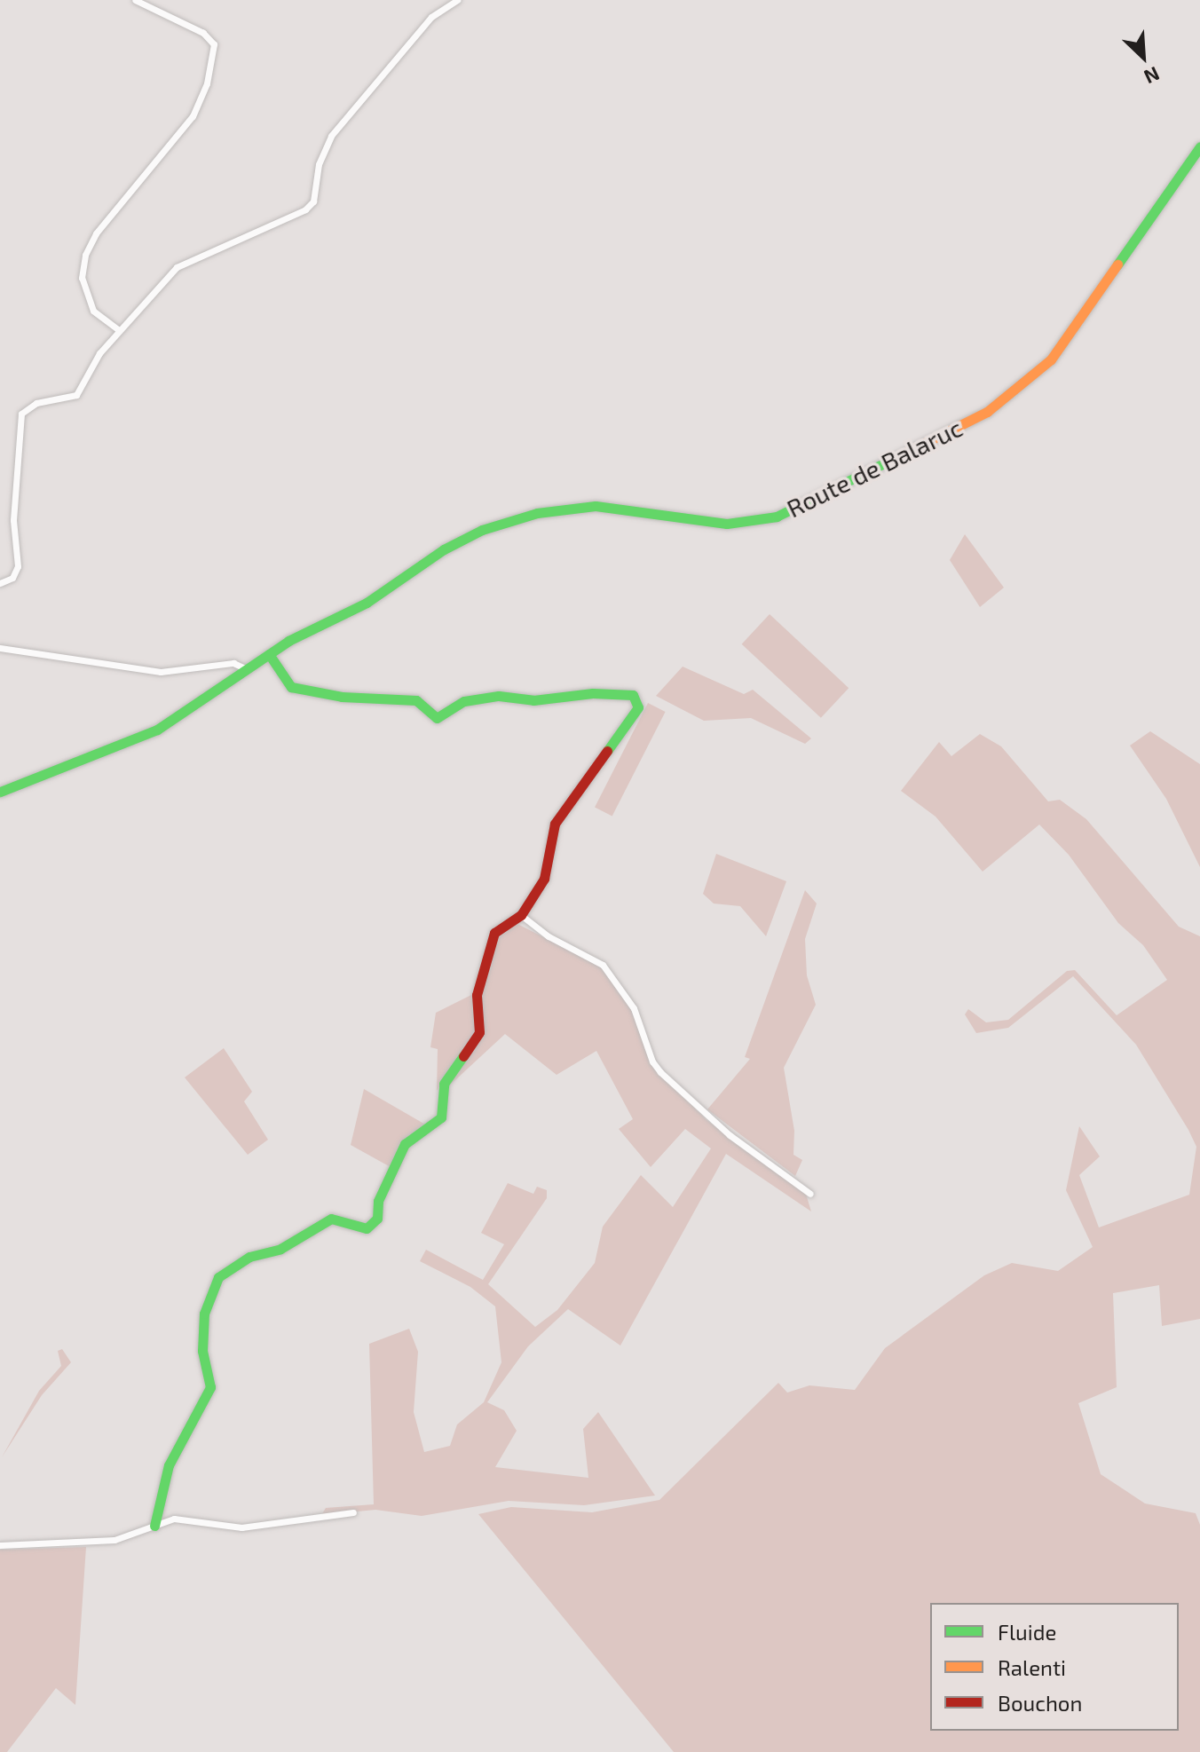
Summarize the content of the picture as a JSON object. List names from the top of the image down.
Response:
{
  "streets": {
    "street": ["Route de Balaruc"]
  },
  "legend": ["Fluide", "Ralenti", "Bouchon"],
  "north": "bottom right"
}
